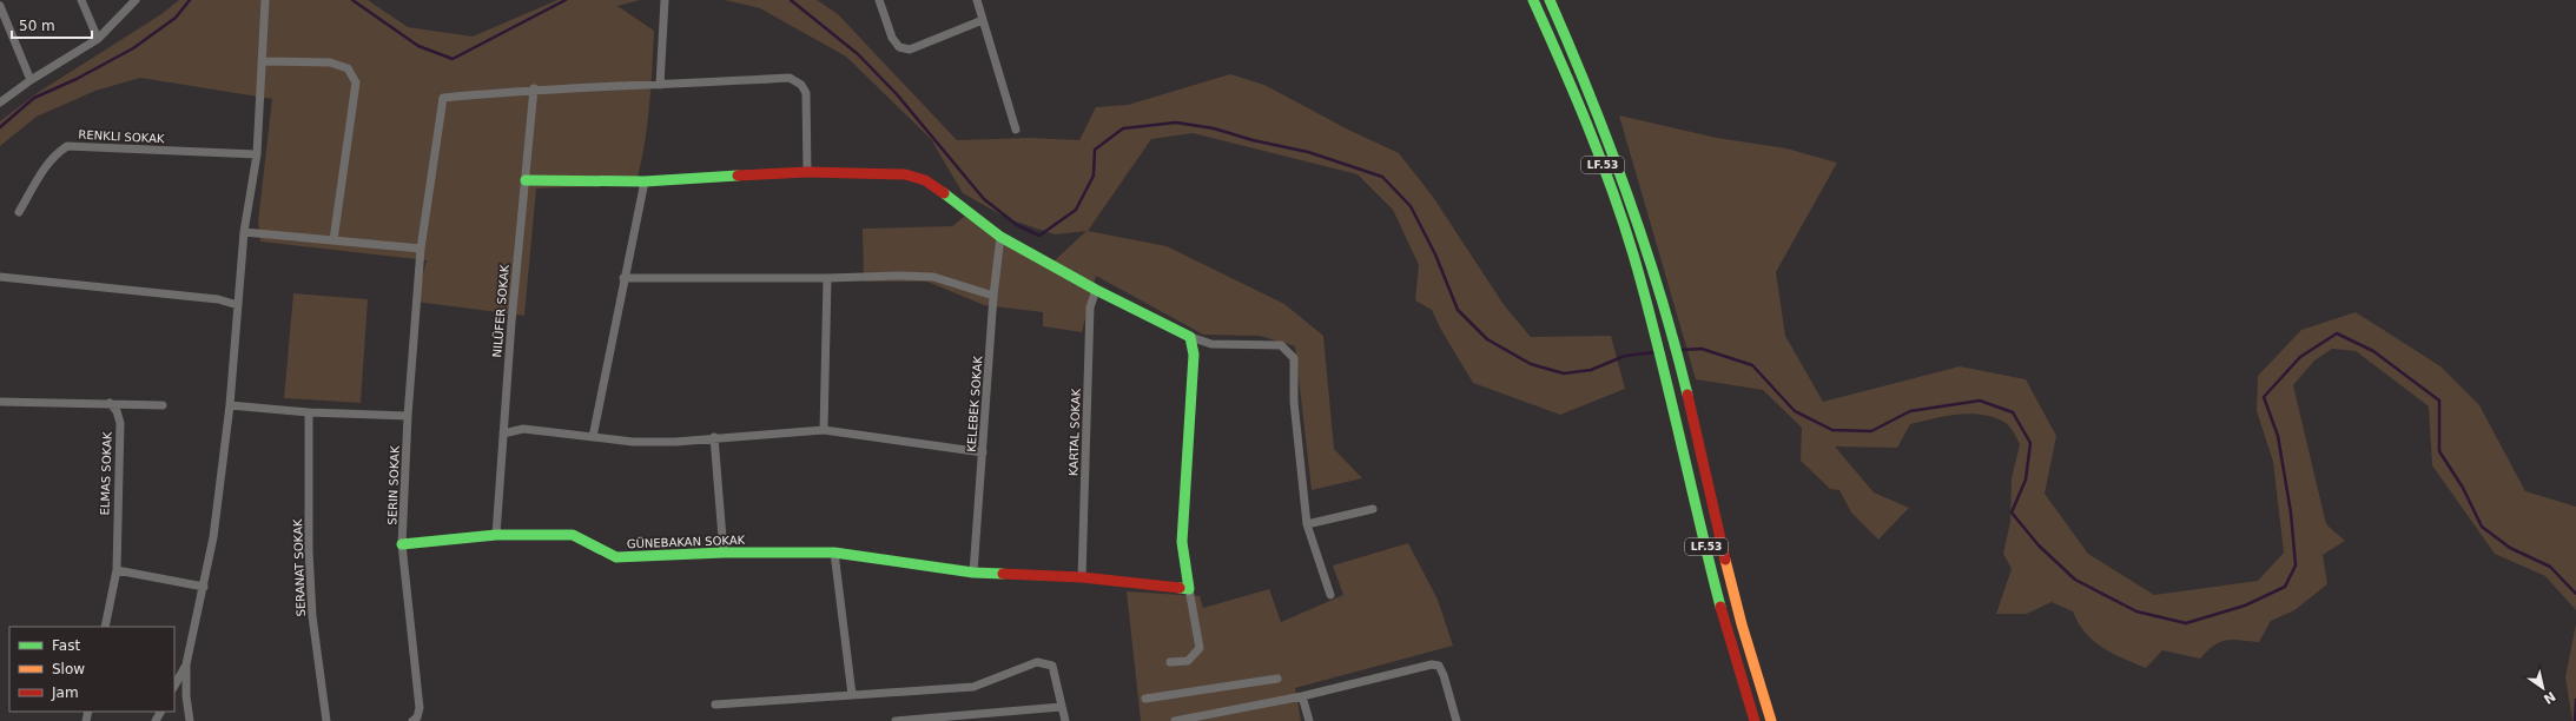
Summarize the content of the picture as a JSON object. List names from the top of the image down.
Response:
{
  "streets": {
    "main road": ["LF.53", "GÜNEBAKAN SOKAK"],
    "street": [
      "RENKLI SOKAK",
      "NILÜFER SOKAK",
      "KELEBEK SOKAK",
      "KARTAL SOKAK",
      "ELMAS SOKAK",
      "SERIN SOKAK",
      "SERANAT SOKAK"
    ]
  },
  "crossings": [
    ["NILÜFER SOKAK", "SERIN SOKAK"],
    ["NILÜFER SOKAK", "GÜNEBAKAN SOKAK"],
    ["KELEBEK SOKAK", "GÜNEBAKAN SOKAK"],
    ["KARTAL SOKAK", "GÜNEBAKAN SOKAK"],
    ["SERIN SOKAK", "GÜNEBAKAN SOKAK"]
  ],
  "legend": ["Fast", "Slow", "Jam"],
  "scale_bar": "50 m",
  "north": "bottom right"
}
